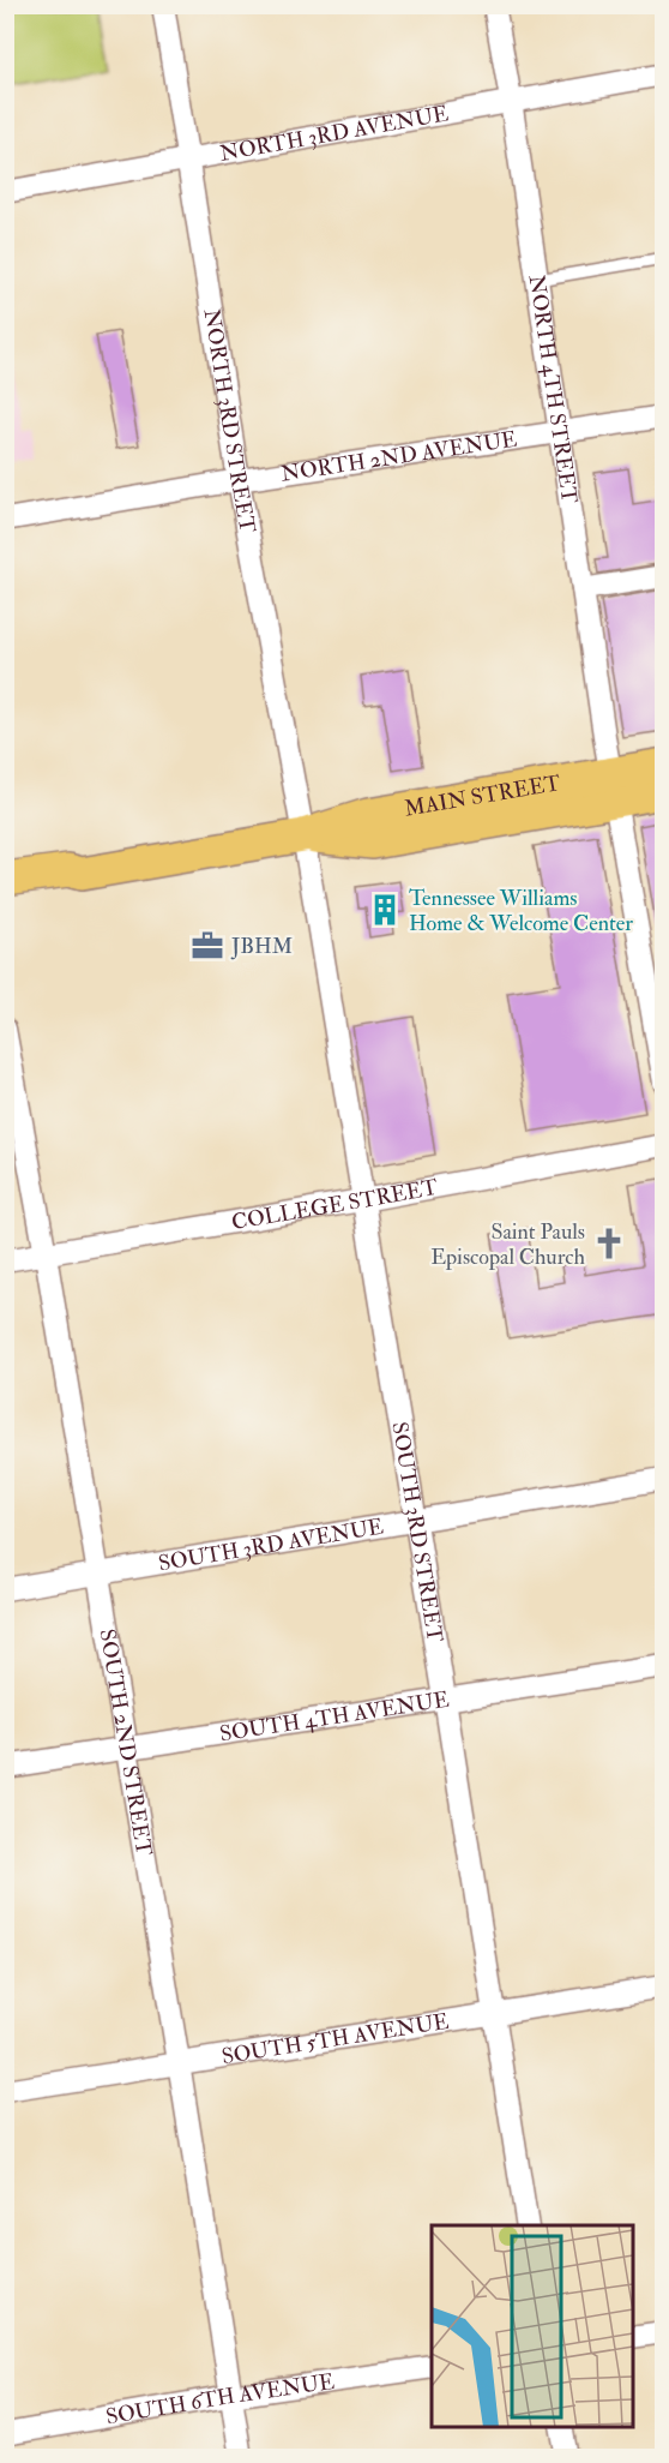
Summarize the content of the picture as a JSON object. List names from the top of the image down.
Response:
{
  "streets": {
    "main road": ["MAIN STREET"],
    "street": [
      "NORTH 3RD AVENUE",
      "NORTH 4TH STREET",
      "NORTH 3RD STREET",
      "NORTH 2ND AVENUE",
      "COLLEGE STREET",
      "SOUTH 3RD STREET",
      "SOUTH 3RD AVENUE",
      "SOUTH 4TH AVENUE",
      "SOUTH 2ND STREET",
      "SOUTH 5TH AVENUE",
      "SOUTH 6TH AVENUE"
    ]
  },
  "crossings": [
    ["NORTH 3RD AVENUE", "NORTH 4TH STREET"],
    ["NORTH 3RD AVENUE", "NORTH 3RD STREET"],
    ["NORTH 4TH STREET", "NORTH 2ND AVENUE"],
    ["NORTH 4TH STREET", "MAIN STREET"],
    ["NORTH 3RD STREET", "NORTH 2ND AVENUE"],
    ["NORTH 3RD STREET", "MAIN STREET"],
    ["NORTH 3RD STREET", "SOUTH 3RD STREET"],
    ["MAIN STREET", "SOUTH 3RD STREET"],
    ["COLLEGE STREET", "SOUTH 3RD STREET"],
    ["COLLEGE STREET", "SOUTH 2ND STREET"],
    ["SOUTH 3RD STREET", "SOUTH 3RD AVENUE"],
    ["SOUTH 3RD STREET", "SOUTH 4TH AVENUE"],
    ["SOUTH 3RD STREET", "SOUTH 5TH AVENUE"],
    ["SOUTH 3RD AVENUE", "SOUTH 2ND STREET"],
    ["SOUTH 4TH AVENUE", "SOUTH 2ND STREET"],
    ["SOUTH 2ND STREET", "SOUTH 5TH AVENUE"],
    ["SOUTH 2ND STREET", "SOUTH 6TH AVENUE"]
  ],
  "places": {
    "building": ["Tennessee Williams Home & Welcome Center"],
    "office": ["JBHM"],
    "church": ["Saint Pauls Episcopal Church"]
  }
}
